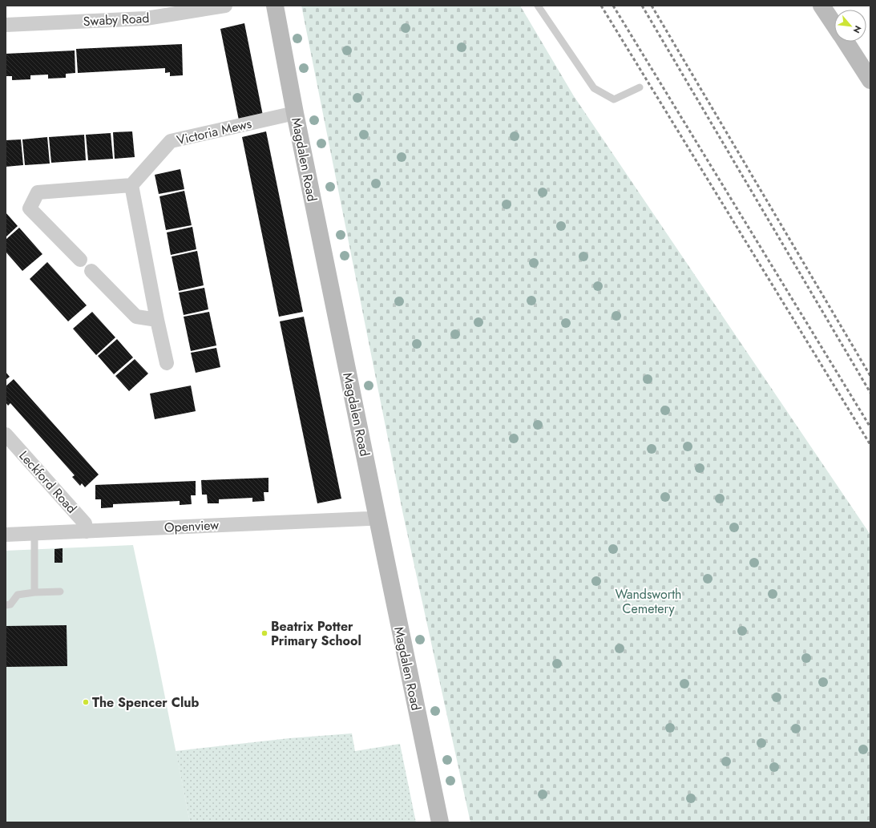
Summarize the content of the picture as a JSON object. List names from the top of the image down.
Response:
{
  "streets": {
    "street": [
      "Swaby Road",
      "Victoria Mews",
      "Magdalen Road",
      "Leckford Road",
      "Openview"
    ]
  },
  "crossings": [
    ["Victoria Mews", "Magdalen Road"],
    ["Magdalen Road", "Openview"],
    ["Leckford Road", "Openview"]
  ],
  "parks": ["Wandsworth Cemetery"],
  "places": ["Beatrix Potter Primary School", "The Spencer Club"],
  "north": "bottom right"
}
